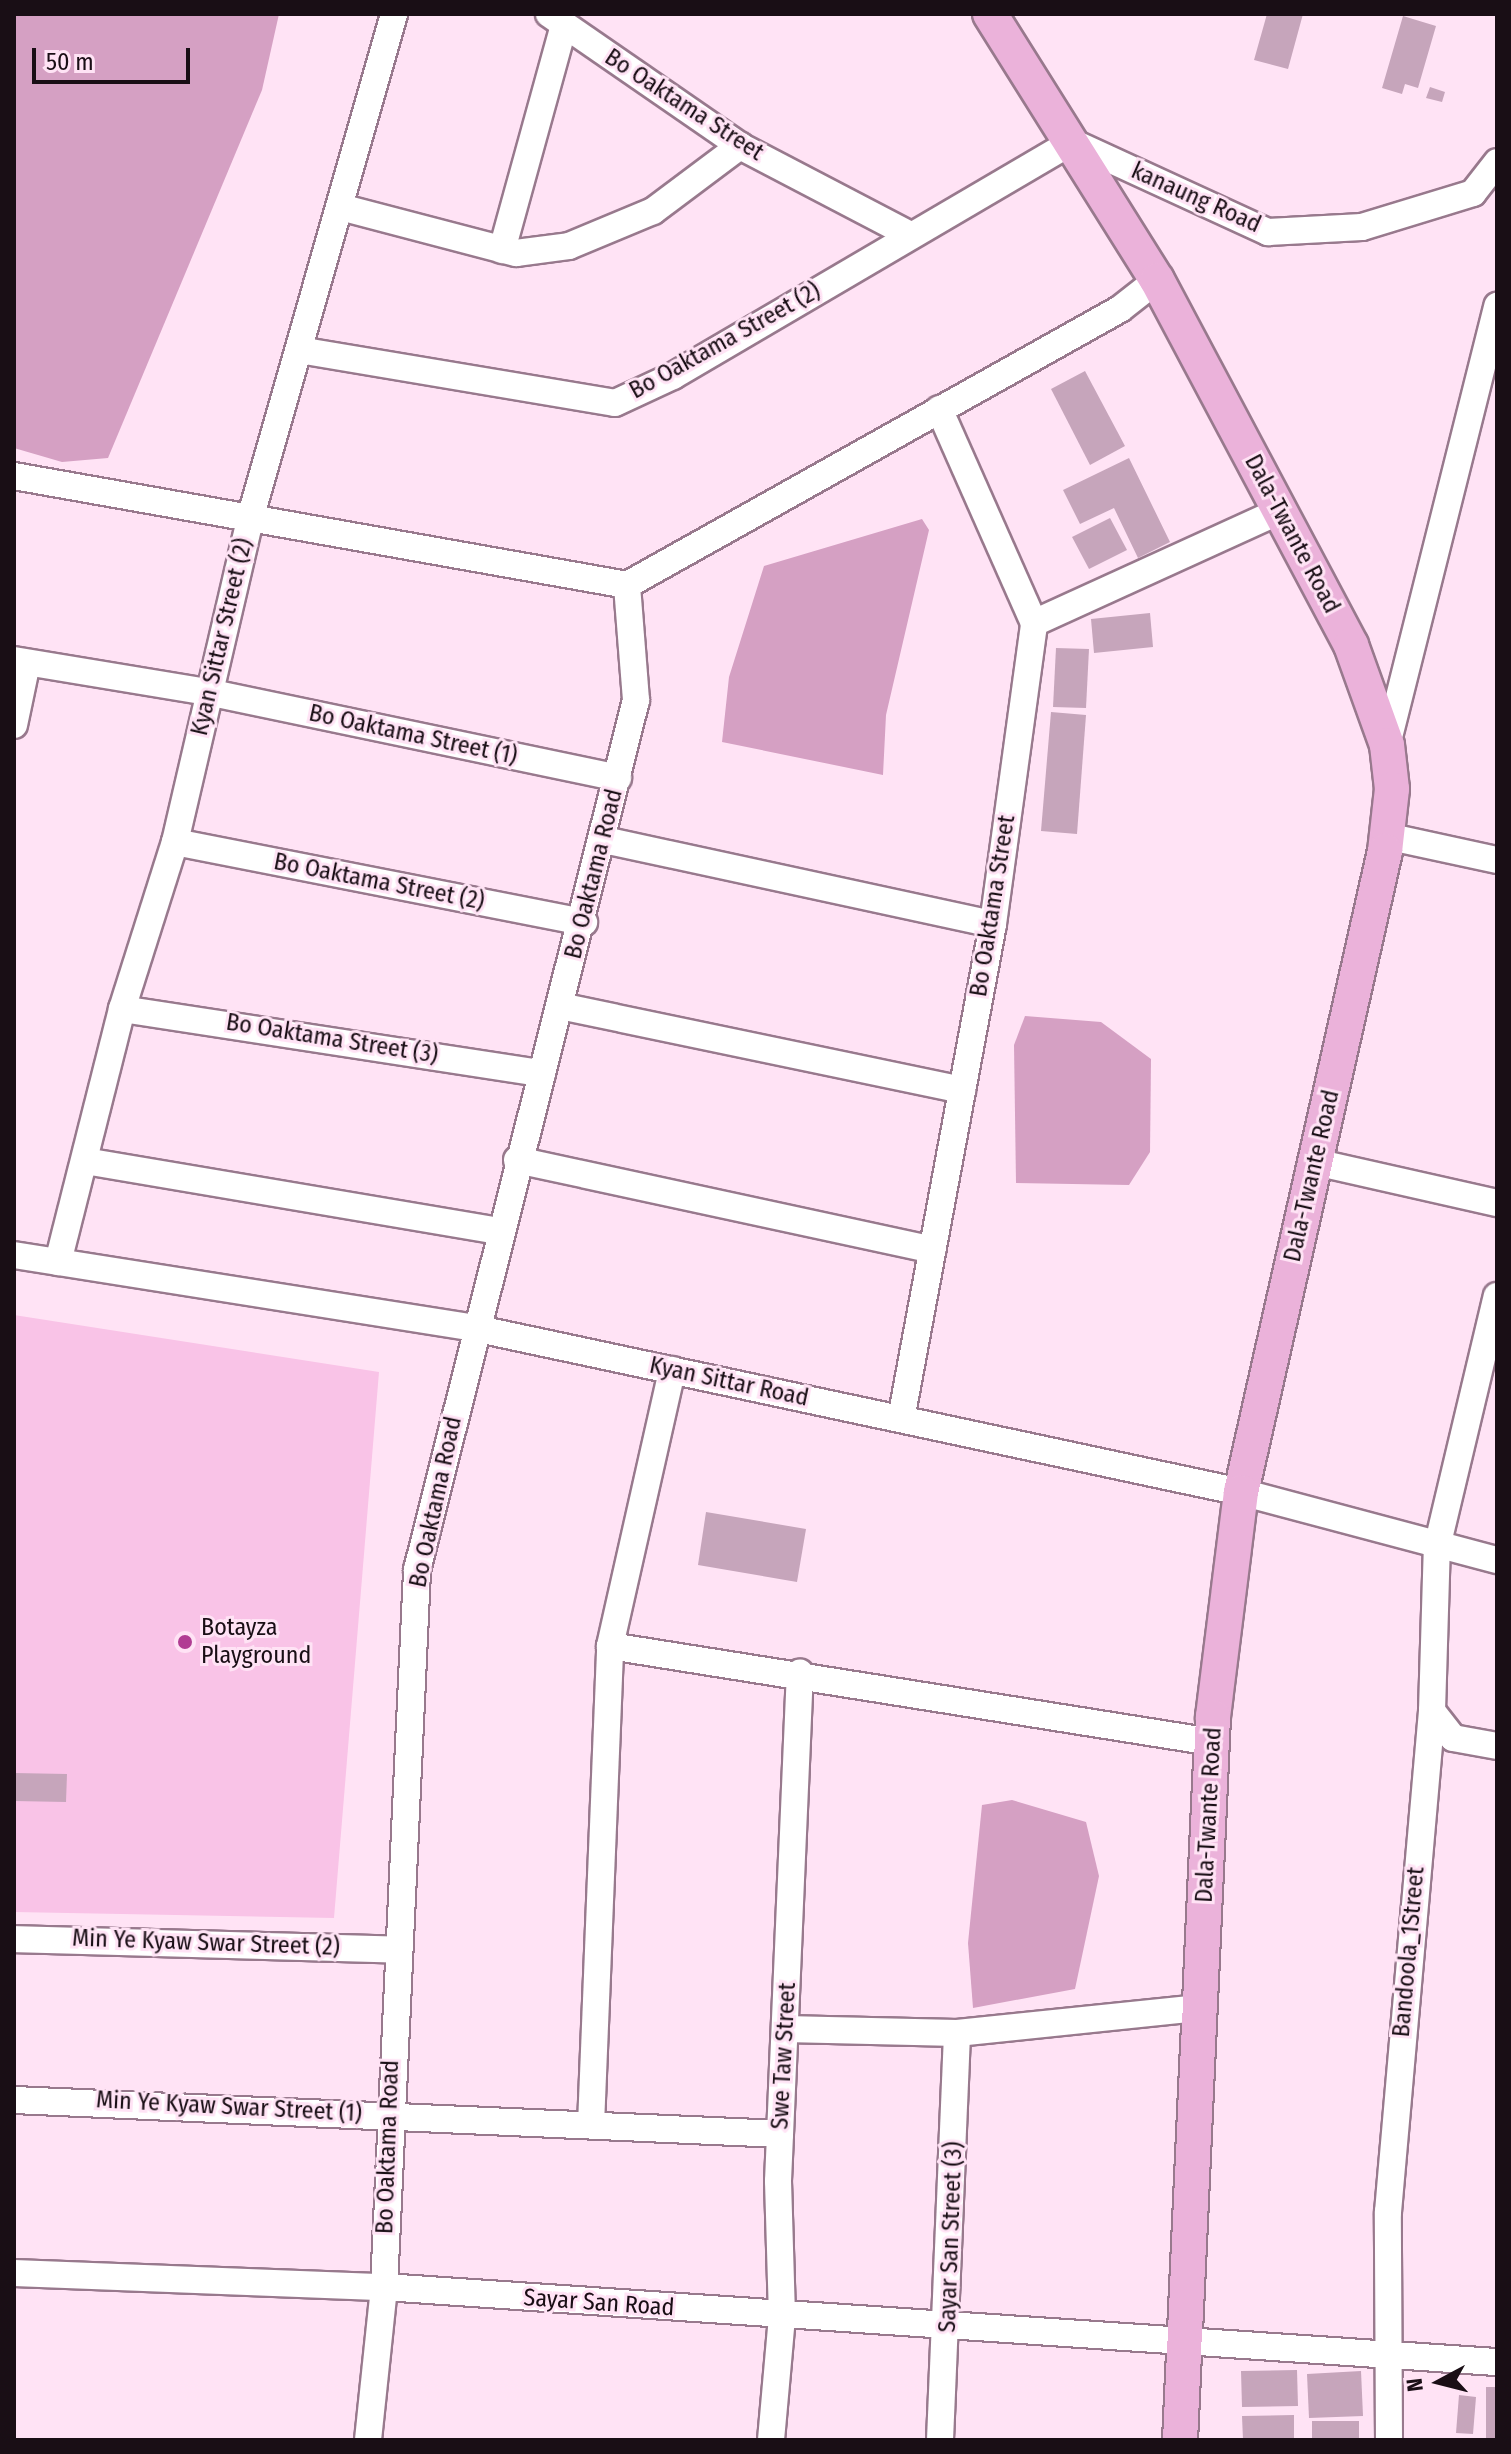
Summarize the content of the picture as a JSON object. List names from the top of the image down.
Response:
{
  "streets": {
    "main road": ["Dala-Twante Road"],
    "street": [
      "Bo Oaktama Street",
      "kanaung Road",
      "Bo Oaktama Street (2)",
      "Kyan Sittar Street (2)",
      "Bo Oaktama Street (1)",
      "Bo Oaktama Road",
      "Bo Oaktama Street (3)",
      "Kyan Sittar Road",
      "Min Ye Kyaw Swar Street (2)",
      "Bandoola_1Street",
      "Swe Taw Street",
      "Min Ye Kyaw Swar Street (1)",
      "Sayar San Street (3)",
      "Sayar San Road"
    ]
  },
  "crossings": [
    ["Bo Oaktama Street", "Bo Oaktama Street (2)"],
    ["Bo Oaktama Street", "Kyan Sittar Road"],
    ["kanaung Road", "Bo Oaktama Street (2)"],
    ["kanaung Road", "Dala-Twante Road"],
    ["Bo Oaktama Street (2)", "Dala-Twante Road"],
    ["Bo Oaktama Street (2)", "Kyan Sittar Street (2)"],
    ["Bo Oaktama Street (2)", "Bo Oaktama Road"],
    ["Dala-Twante Road", "Kyan Sittar Road"],
    ["Dala-Twante Road", "Sayar San Road"],
    ["Kyan Sittar Street (2)", "Bo Oaktama Street (1)"],
    ["Kyan Sittar Street (2)", "Bo Oaktama Street (3)"],
    ["Kyan Sittar Street (2)", "Kyan Sittar Road"],
    ["Bo Oaktama Street (1)", "Bo Oaktama Road"],
    ["Bo Oaktama Road", "Bo Oaktama Street (3)"],
    ["Bo Oaktama Road", "Kyan Sittar Road"],
    ["Bo Oaktama Road", "Min Ye Kyaw Swar Street (2)"],
    ["Bo Oaktama Road", "Min Ye Kyaw Swar Street (1)"],
    ["Bo Oaktama Road", "Sayar San Road"],
    ["Kyan Sittar Road", "Bandoola_1Street"],
    ["Bandoola_1Street", "Sayar San Road"],
    ["Swe Taw Street", "Min Ye Kyaw Swar Street (1)"],
    ["Swe Taw Street", "Sayar San Road"],
    ["Sayar San Street (3)", "Sayar San Road"]
  ],
  "places": ["Botayza Playground"],
  "scale_bar": "50 m",
  "north": "left"
}
